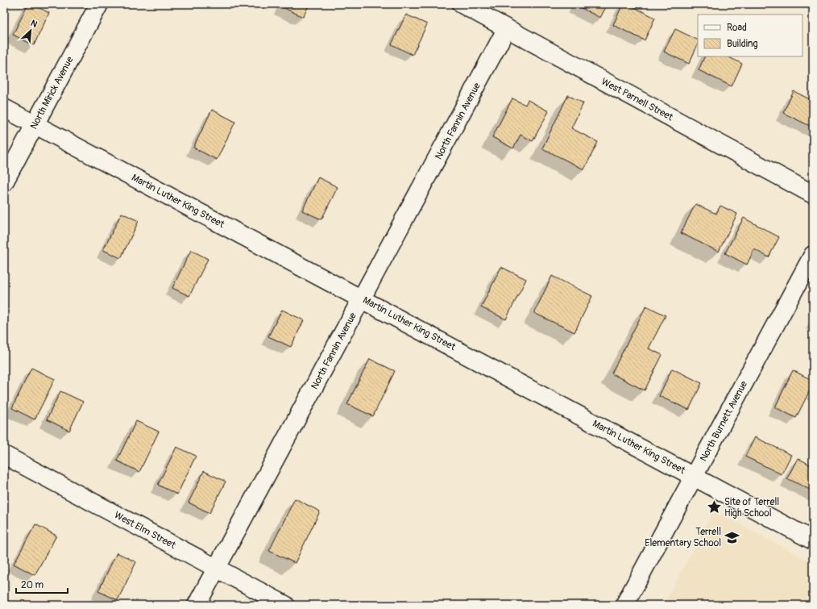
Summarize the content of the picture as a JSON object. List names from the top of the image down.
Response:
{
  "streets": {
    "street": [
      "North Mirick Avenue",
      "West Parnell Street",
      "North Fannin Avenue",
      "Martin Luther King Street",
      "North Burnett Avenue",
      "West Elm Street"
    ]
  },
  "crossings": [
    ["North Mirick Avenue", "Martin Luther King Street"],
    ["West Parnell Street", "North Fannin Avenue"],
    ["North Fannin Avenue", "Martin Luther King Street"],
    ["North Fannin Avenue", "West Elm Street"],
    ["Martin Luther King Street", "North Burnett Avenue"]
  ],
  "places": {
    "place": ["Site of Terrell High School"],
    "school or university": ["Terrell Elementary School"]
  },
  "legend": ["Road", "Building"],
  "scale_bar": "20 m",
  "north": "top right"
}
